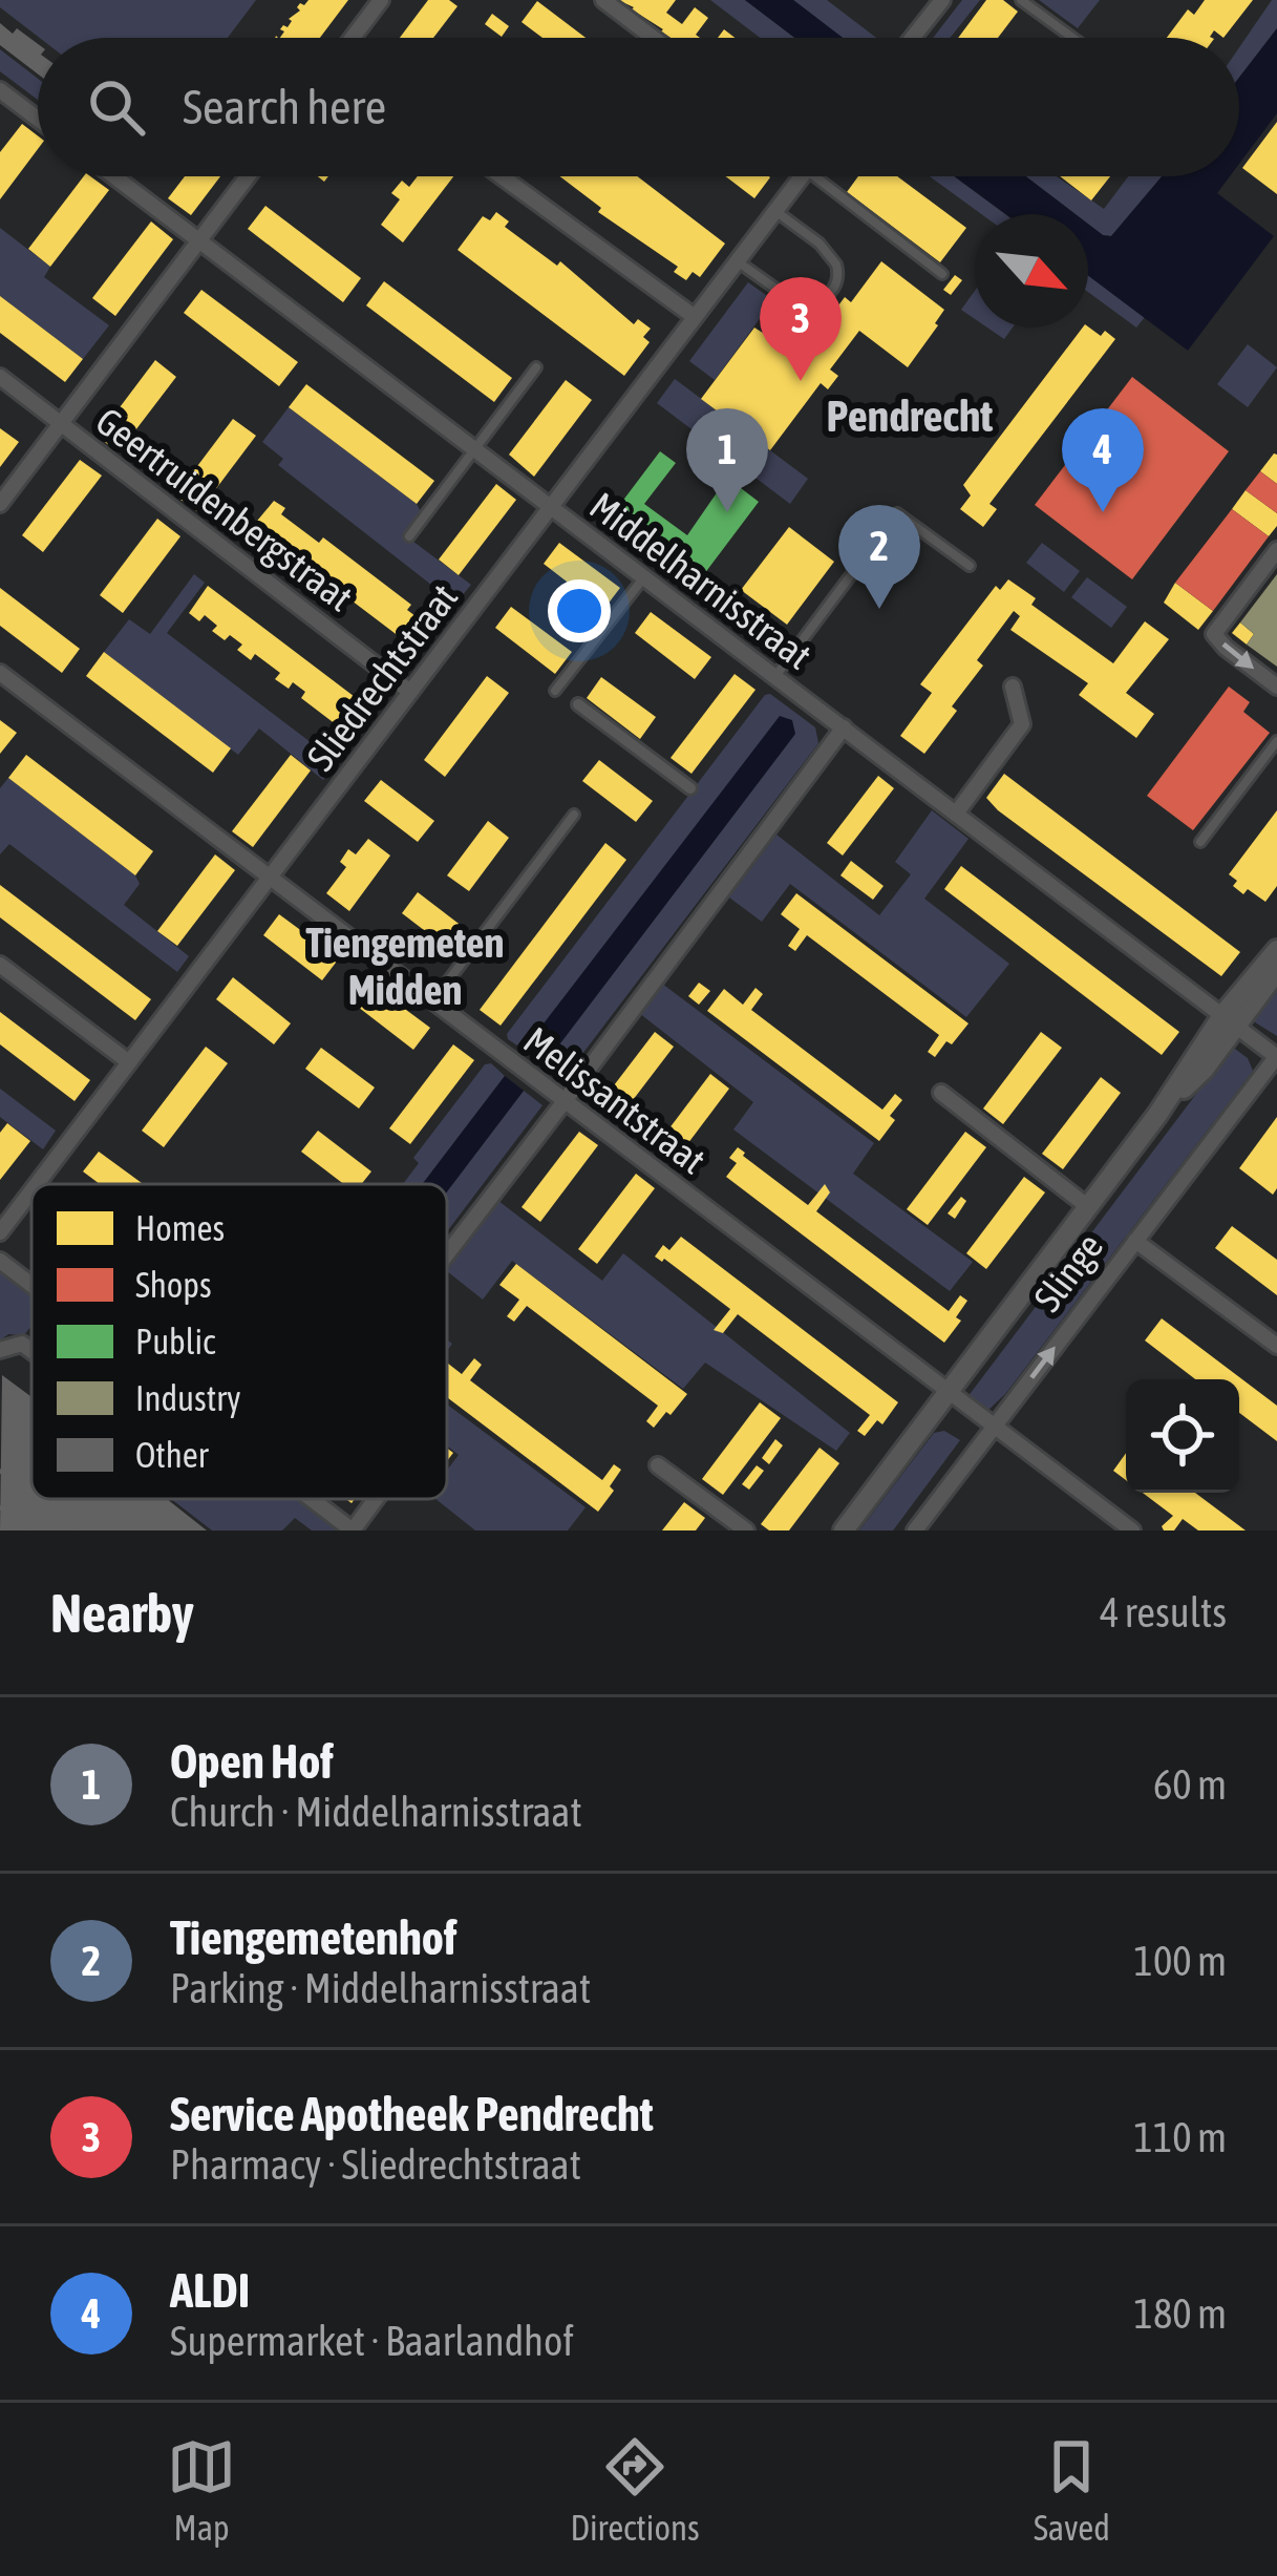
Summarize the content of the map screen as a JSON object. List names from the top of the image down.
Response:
{
  "streets": {
    "street": [
      "Geertruidenbergstraat",
      "Middelharnisstraat",
      "Sliedrechtstraat",
      "Melissantstraat",
      "Slinge"
    ]
  },
  "crossings": [
    ["Geertruidenbergstraat", "Sliedrechtstraat"],
    ["Middelharnisstraat", "Sliedrechtstraat"],
    ["Middelharnisstraat", "Slinge"],
    ["Sliedrechtstraat", "Melissantstraat"],
    ["Melissantstraat", "Slinge"]
  ],
  "districts": ["Pendrecht", "Tiengemeten Midden"],
  "legend": [
    "Homes",
    "Shops",
    "Public",
    "Industry",
    "Other"
  ],
  "north": "bottom right",
  "page": {
    "search": "Search here",
    "pins": [
      "3",
      "1",
      "4",
      "2"
    ],
    "heading": ["Nearby", "4 results"],
    "list": [
      {
        "mark": "1",
        "name": "Open Hof",
        "note": "Church · Middelharnisstraat",
        "value": "60 m"
      },
      {
        "mark": "2",
        "name": "Tiengemetenhof",
        "note": "Parking · Middelharnisstraat",
        "value": "100 m"
      },
      {
        "mark": "3",
        "name": "Service Apotheek Pendrecht",
        "note": "Pharmacy · Sliedrechtstraat",
        "value": "110 m"
      },
      {
        "mark": "4",
        "name": "ALDI",
        "note": "Supermarket · Baarlandhof",
        "value": "180 m"
      }
    ],
    "nav": ["Map", "Directions", "Saved"]
  }
}
